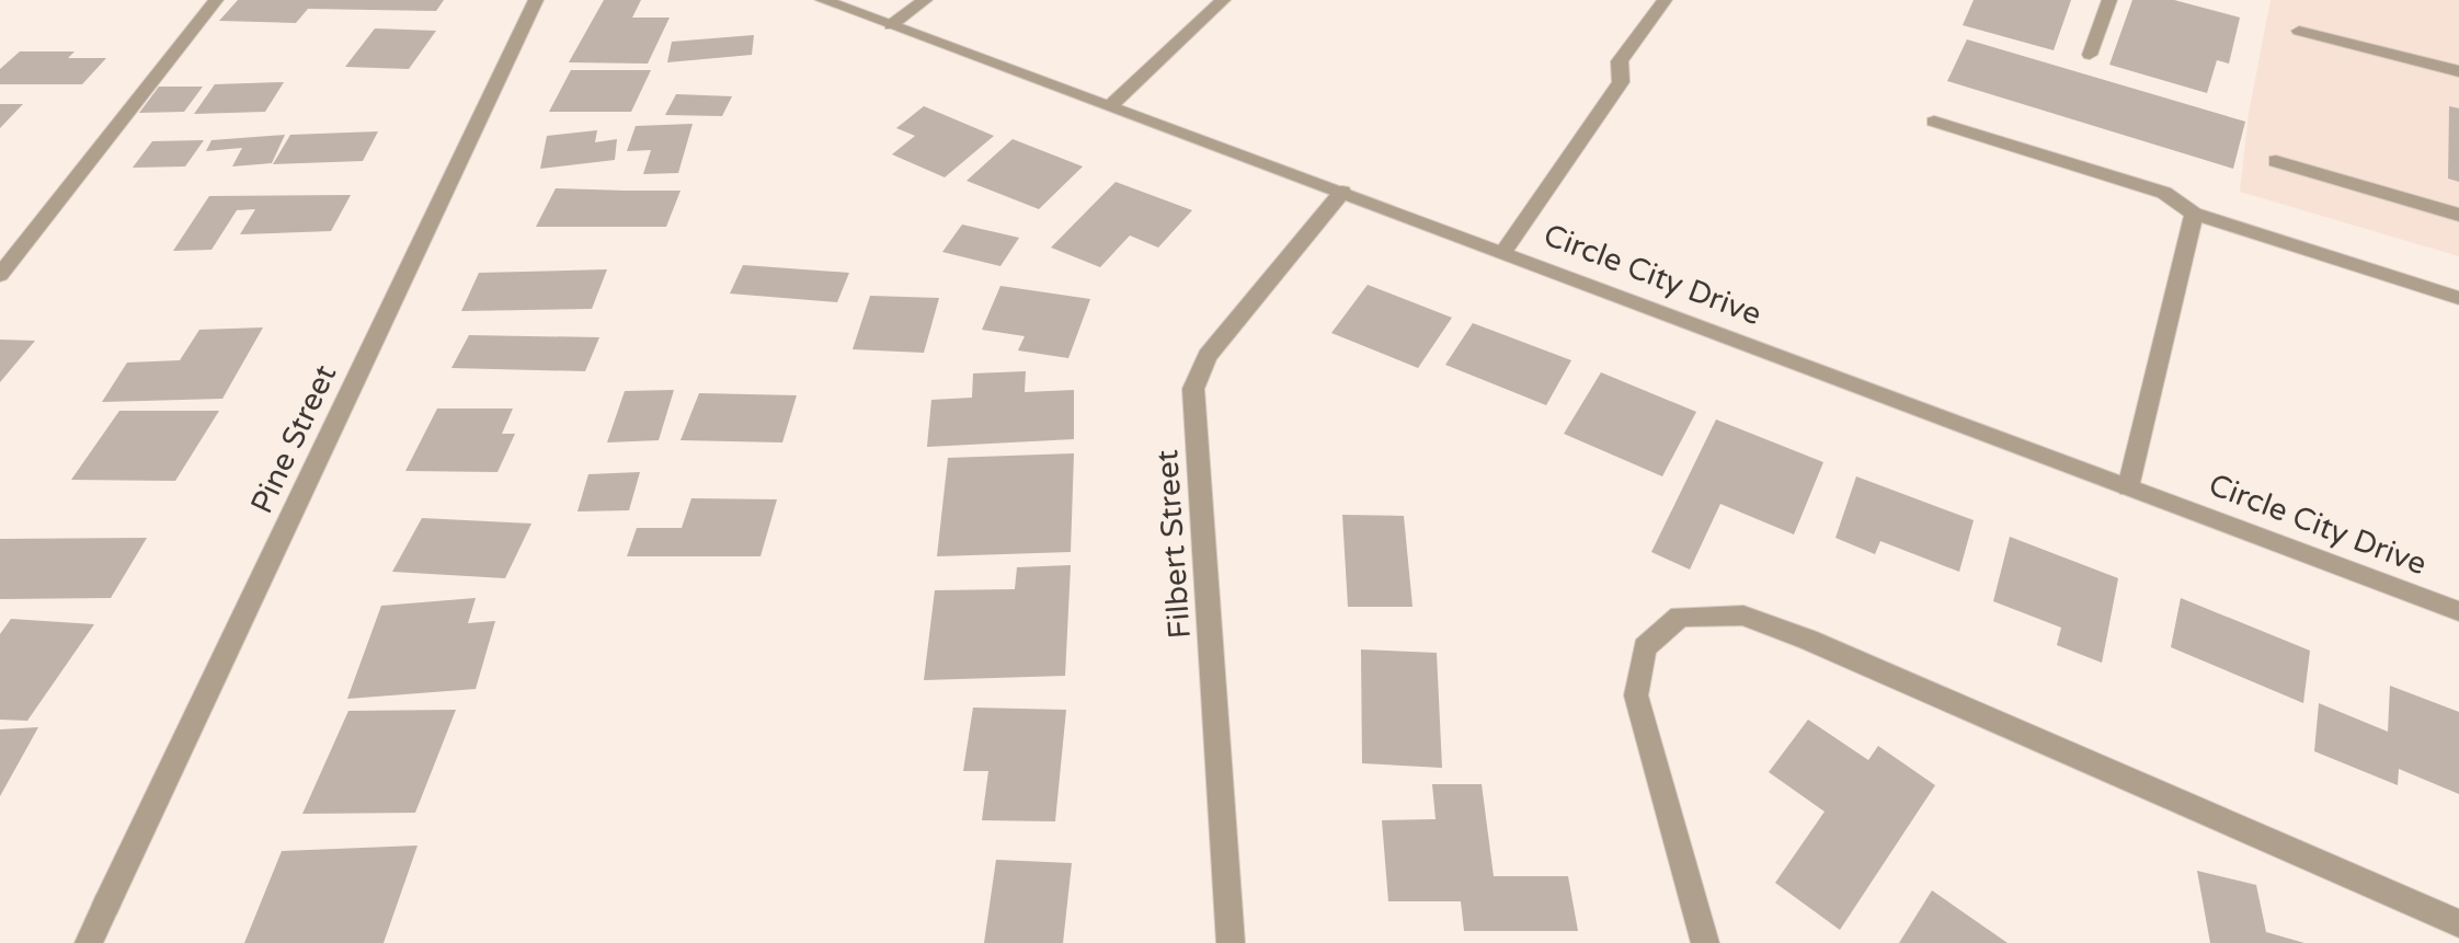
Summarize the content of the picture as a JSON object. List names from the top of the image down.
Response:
{
  "streets": {
    "street": ["Circle City Drive", "Pine Street", "Filbert Street"]
  },
  "crossings": [
    ["Circle City Drive", "Filbert Street"]
  ]
}
